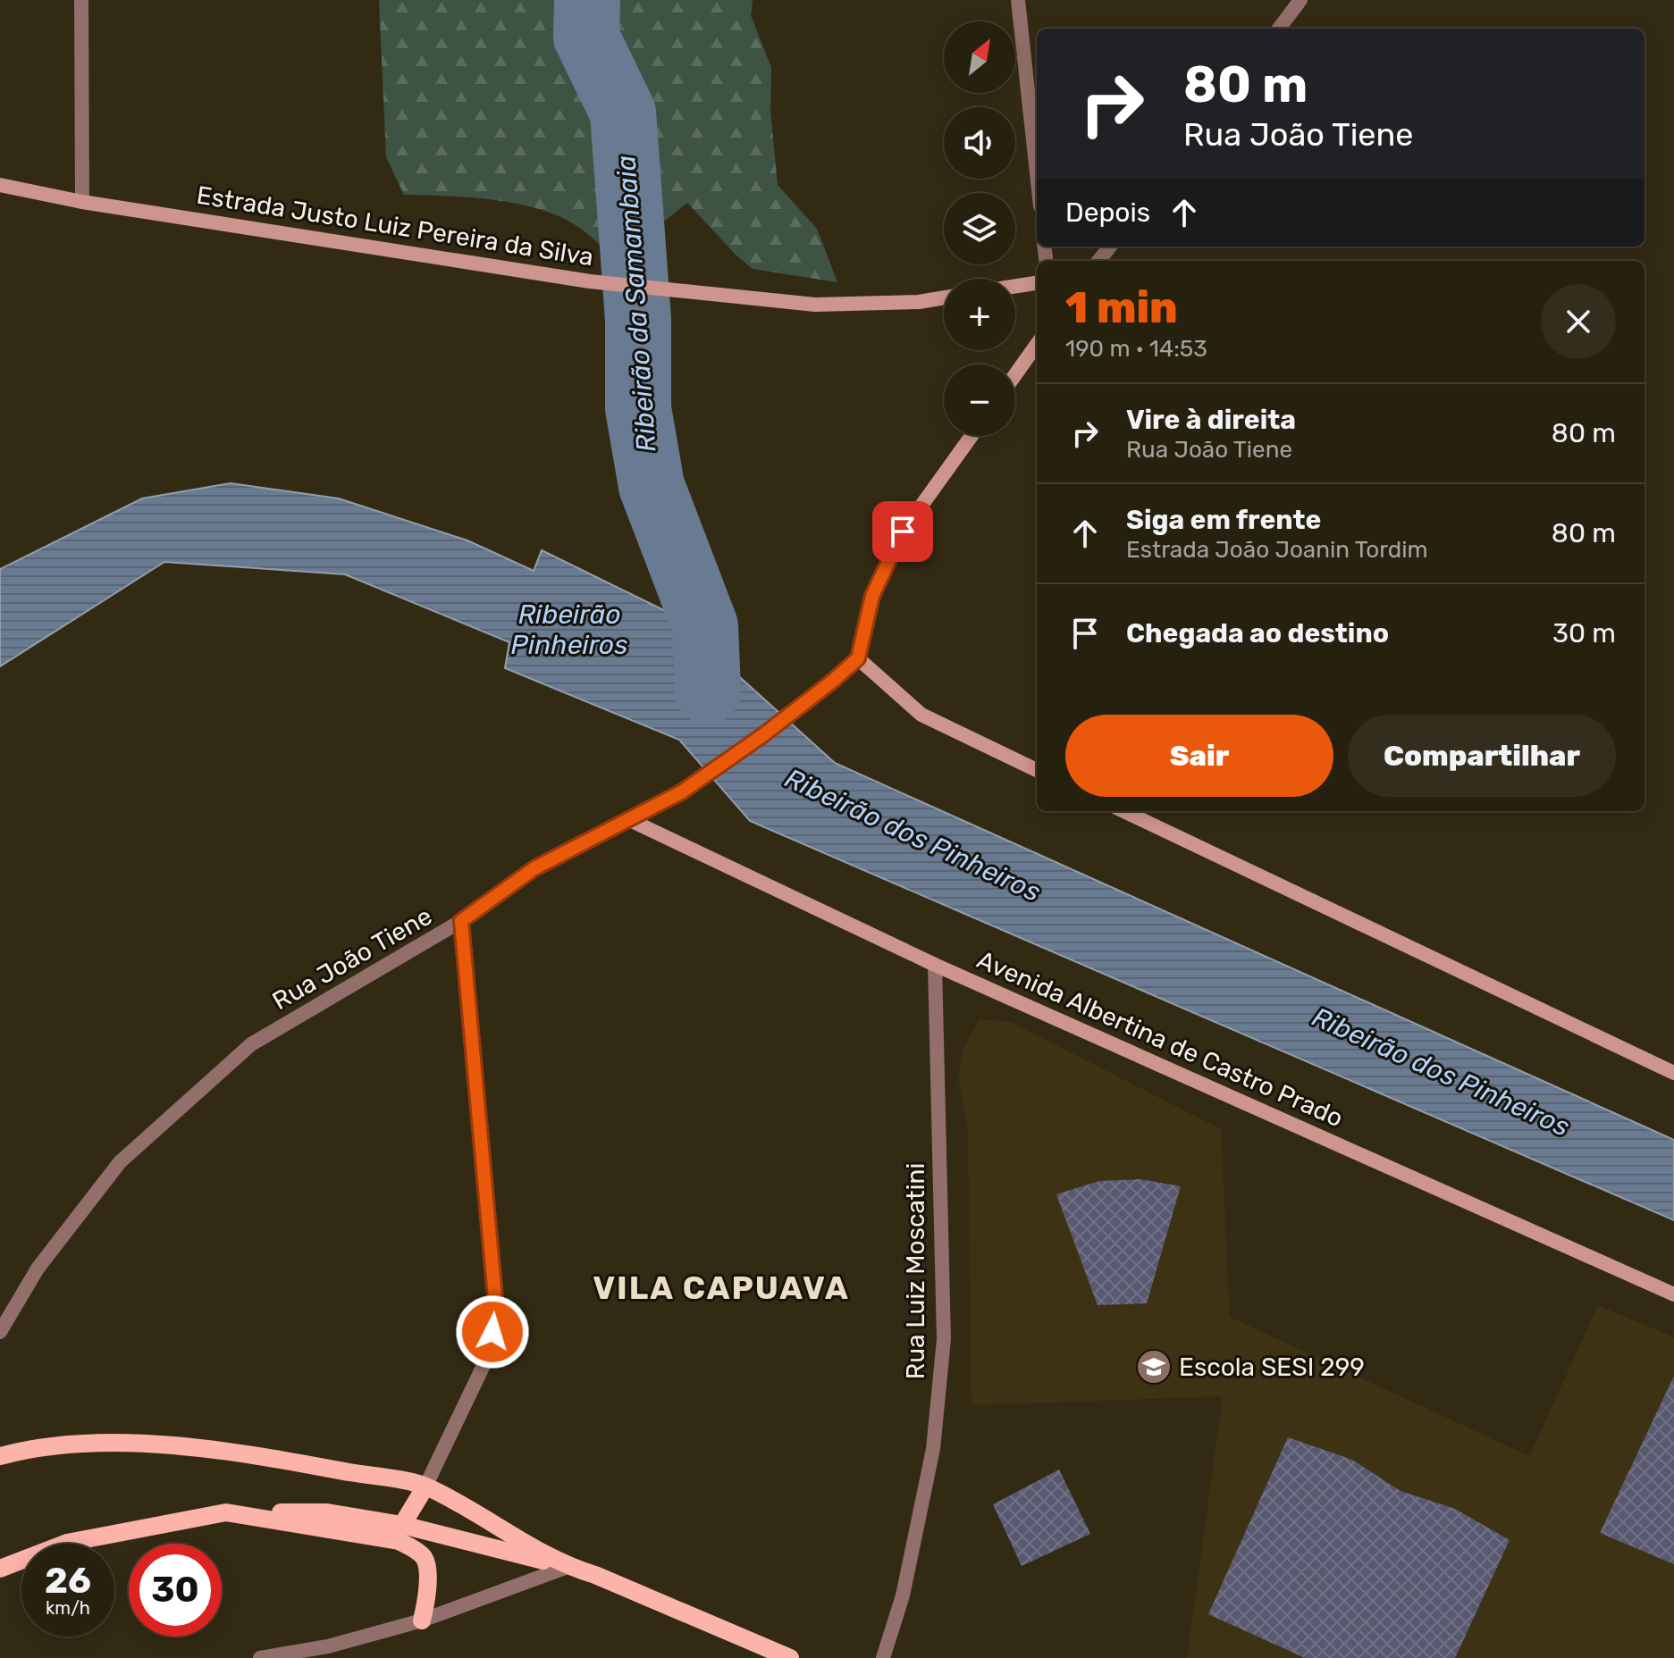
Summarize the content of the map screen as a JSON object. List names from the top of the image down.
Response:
{
  "streets": {
    "main road": ["Estrada Justo Luiz Pereira da Silva", "Rua João Tiene", "Avenida Albertina de Castro Prado"],
    "street": ["Rua Luiz Moscatini"]
  },
  "crossings": [
    ["Rua João Tiene", "Avenida Albertina de Castro Prado"],
    ["Avenida Albertina de Castro Prado", "Rua Luiz Moscatini"]
  ],
  "districts": ["VILA CAPUAVA"],
  "water": ["Ribeirão da Samambaia", "Ribeirão Pinheiros", "Ribeirão dos Pinheiros"],
  "places": {
    "school or university": ["Escola SESI 299"]
  },
  "north": "top right",
  "page": {
    "map_buttons": ["+", "−"],
    "turn": ["80 m", "Rua João Tiene"],
    "then": "Depois",
    "heading": ["1 min", "190 m · 14:53"],
    "list": [
      {
        "name": "Vire à direita",
        "note": "Rua João Tiene",
        "value": "80 m"
      },
      {
        "name": "Siga em frente",
        "note": "Estrada João Joanin Tordim",
        "value": "80 m"
      },
      {
        "name": "Chegada ao destino",
        "value": "30 m"
      }
    ],
    "buttons": ["Sair", "Compartilhar"],
    "speed": "26 km/h",
    "limit": "30"
  }
}
